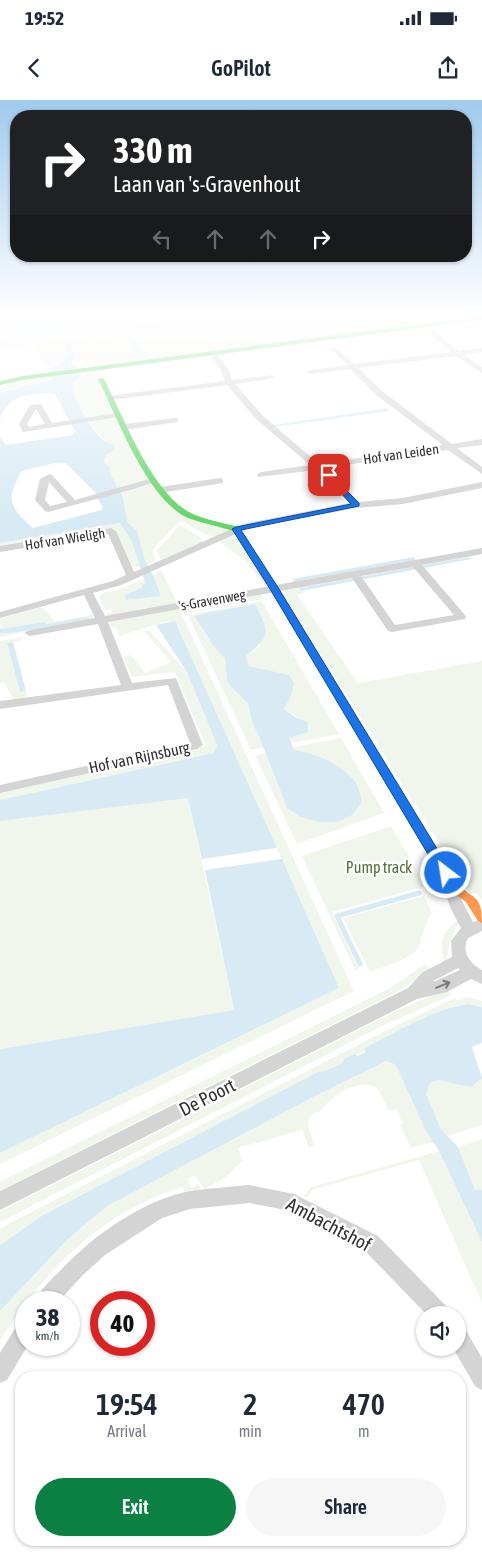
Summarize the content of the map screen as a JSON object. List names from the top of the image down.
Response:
{
  "streets": {
    "street": [
      "Hof van Leiden",
      "Hof van Wieligh",
      "'s-Gravenweg",
      "Hof van Rijnsburg",
      "De Poort",
      "Ambachtshof"
    ]
  },
  "parks": ["Pump track"],
  "page": {
    "status": "19:52",
    "header": "GoPilot",
    "turn": ["330 m", "Laan van 's-Gravenhout"],
    "speed": "38 km/h",
    "limit": "40",
    "eta": [
      "19:54",
      "Arrival",
      "2",
      "min",
      "470",
      "m"
    ],
    "buttons": ["Exit", "Share"]
  }
}
